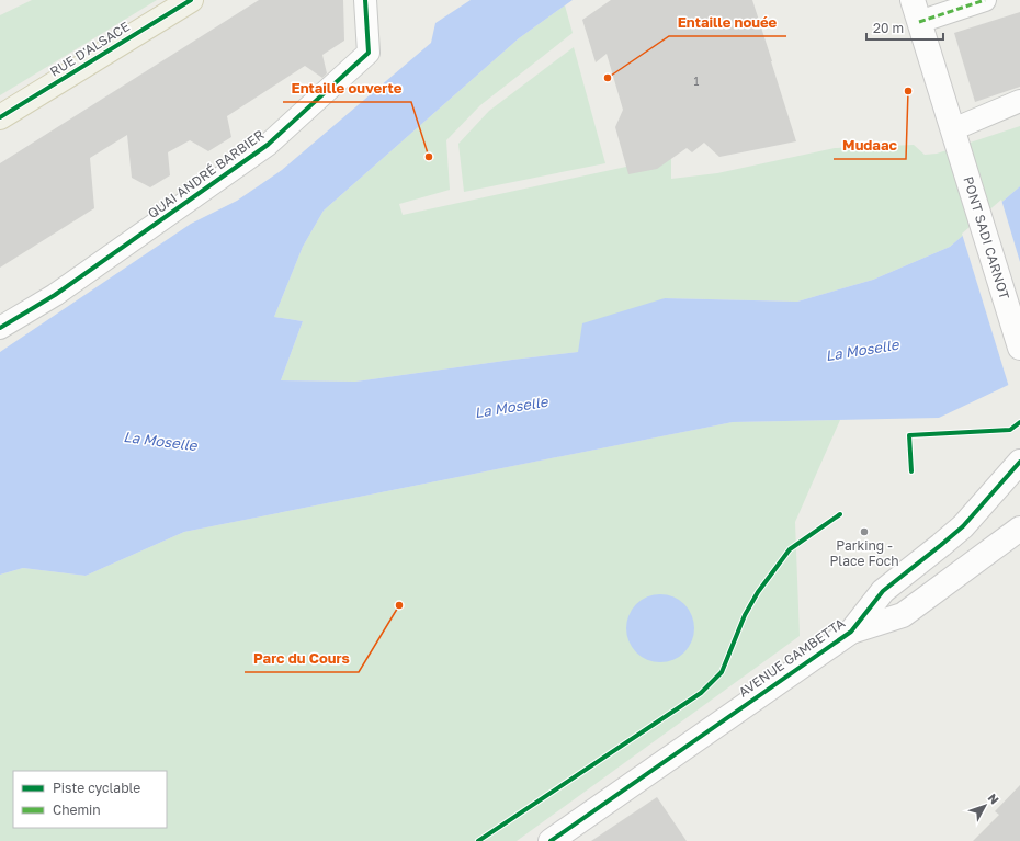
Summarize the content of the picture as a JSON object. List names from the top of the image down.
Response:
{
  "streets": {
    "main road": ["RUE D'ALSACE"],
    "street": ["QUAI ANDRÉ BARBIER", "PONT SADI CARNOT", "AVENUE GAMBETTA"]
  },
  "water": ["La Moselle"],
  "places": [
    "Entaille nouée",
    "Mudaac",
    "Entaille ouverte",
    "Parking - Place Foch",
    "Parc du Cours"
  ],
  "house_numbers": ["1"],
  "legend": ["Piste cyclable", "Chemin"],
  "scale_bar": "20 m",
  "north": "top right"
}
